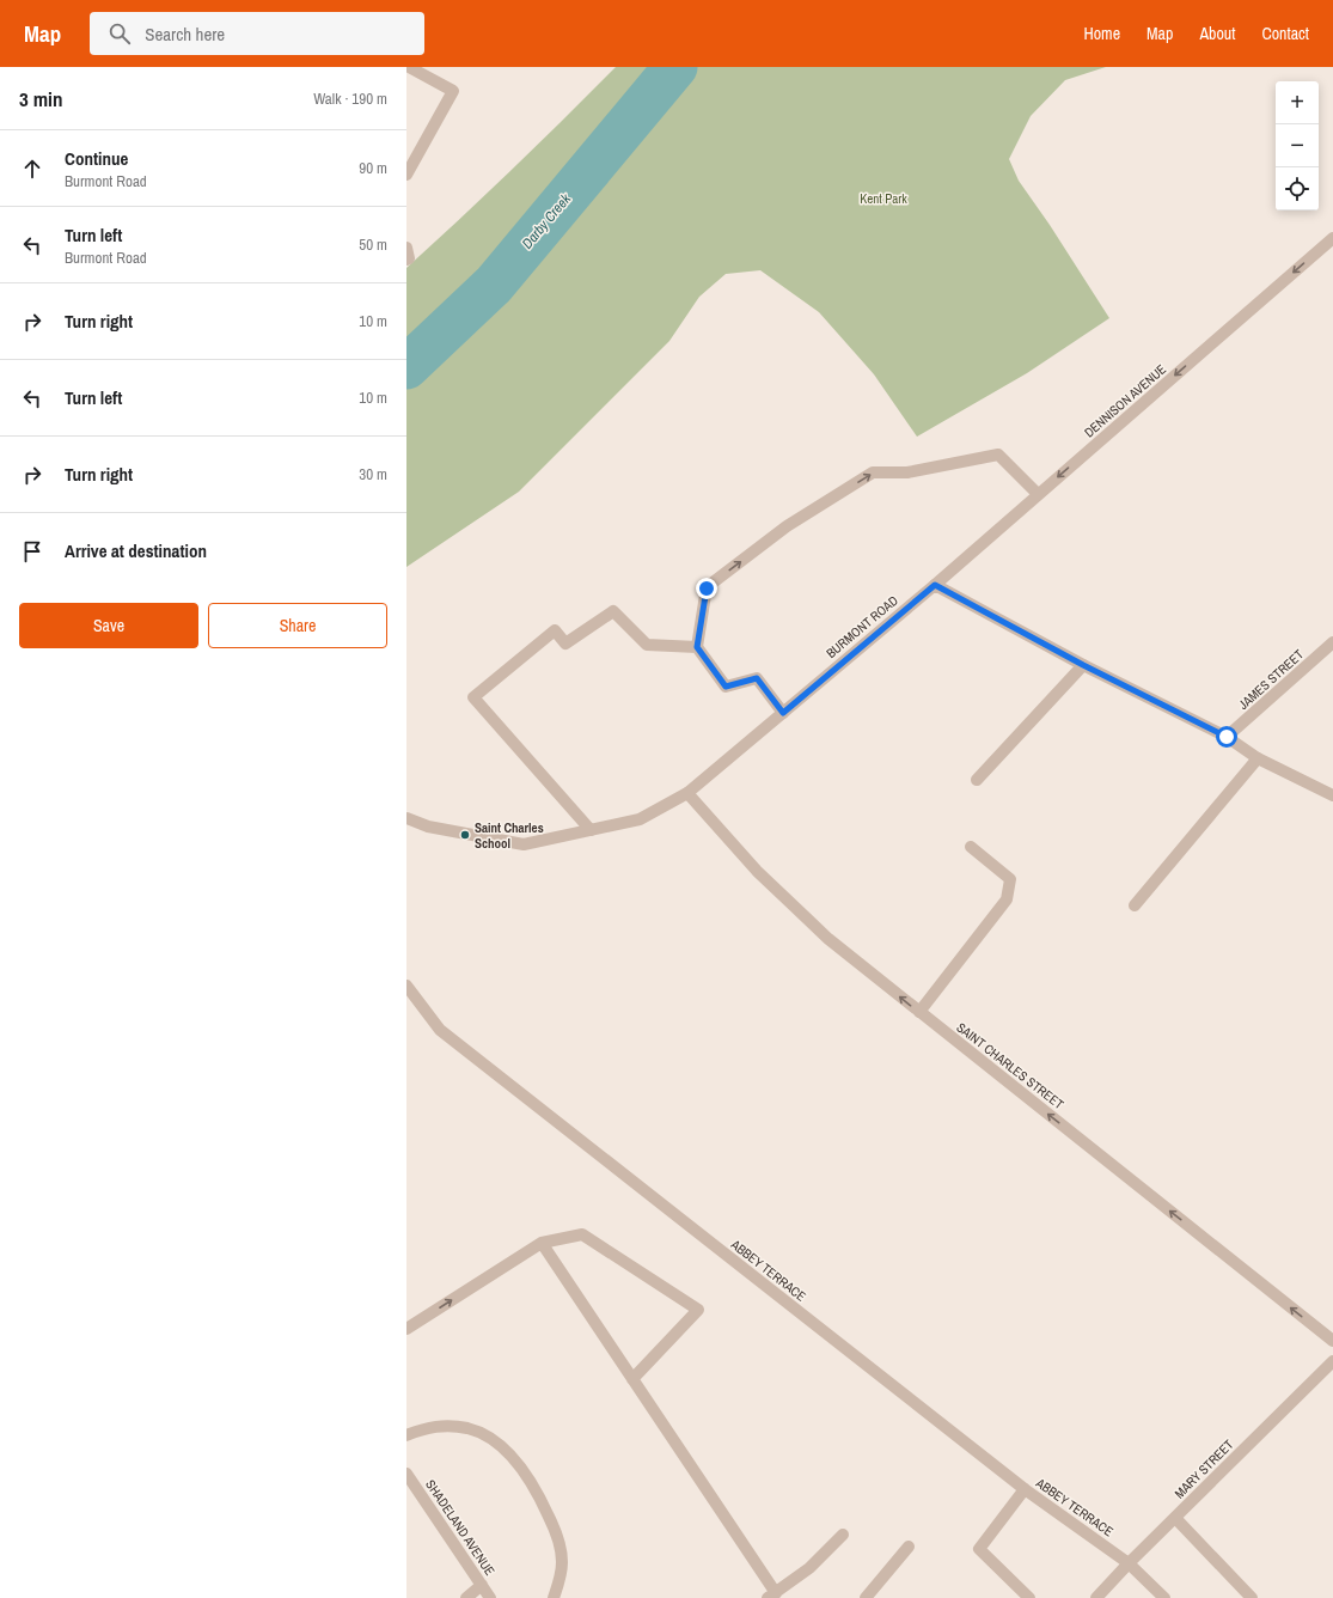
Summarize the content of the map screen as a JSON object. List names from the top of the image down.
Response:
{
  "streets": {
    "street": [
      "DENNISON AVENUE",
      "BURMONT ROAD",
      "JAMES STREET",
      "SAINT CHARLES STREET",
      "ABBEY TERRACE",
      "MARY STREET",
      "SHADELAND AVENUE"
    ]
  },
  "crossings": [
    ["DENNISON AVENUE", "BURMONT ROAD"],
    ["BURMONT ROAD", "SAINT CHARLES STREET"],
    ["ABBEY TERRACE", "MARY STREET"]
  ],
  "one_way": ["DENNISON AVENUE", "SAINT CHARLES STREET"],
  "water": ["Darby Creek"],
  "parks": ["Kent Park"],
  "places": ["Saint Charles School"],
  "page": {
    "header": "Map",
    "search": "Search here",
    "nav": [
      "Home",
      "Map",
      "About",
      "Contact"
    ],
    "heading": ["3 min", "Walk · 190 m"],
    "map_buttons": ["+", "−"],
    "list": [
      ["Continue", "Burmont Road", "90 m"],
      ["Turn left", "Burmont Road", "50 m"],
      ["Turn right", "10 m"],
      ["Turn left", "10 m"],
      ["Turn right", "30 m"],
      "Arrive at destination"
    ],
    "buttons": ["Save", "Share"]
  }
}
